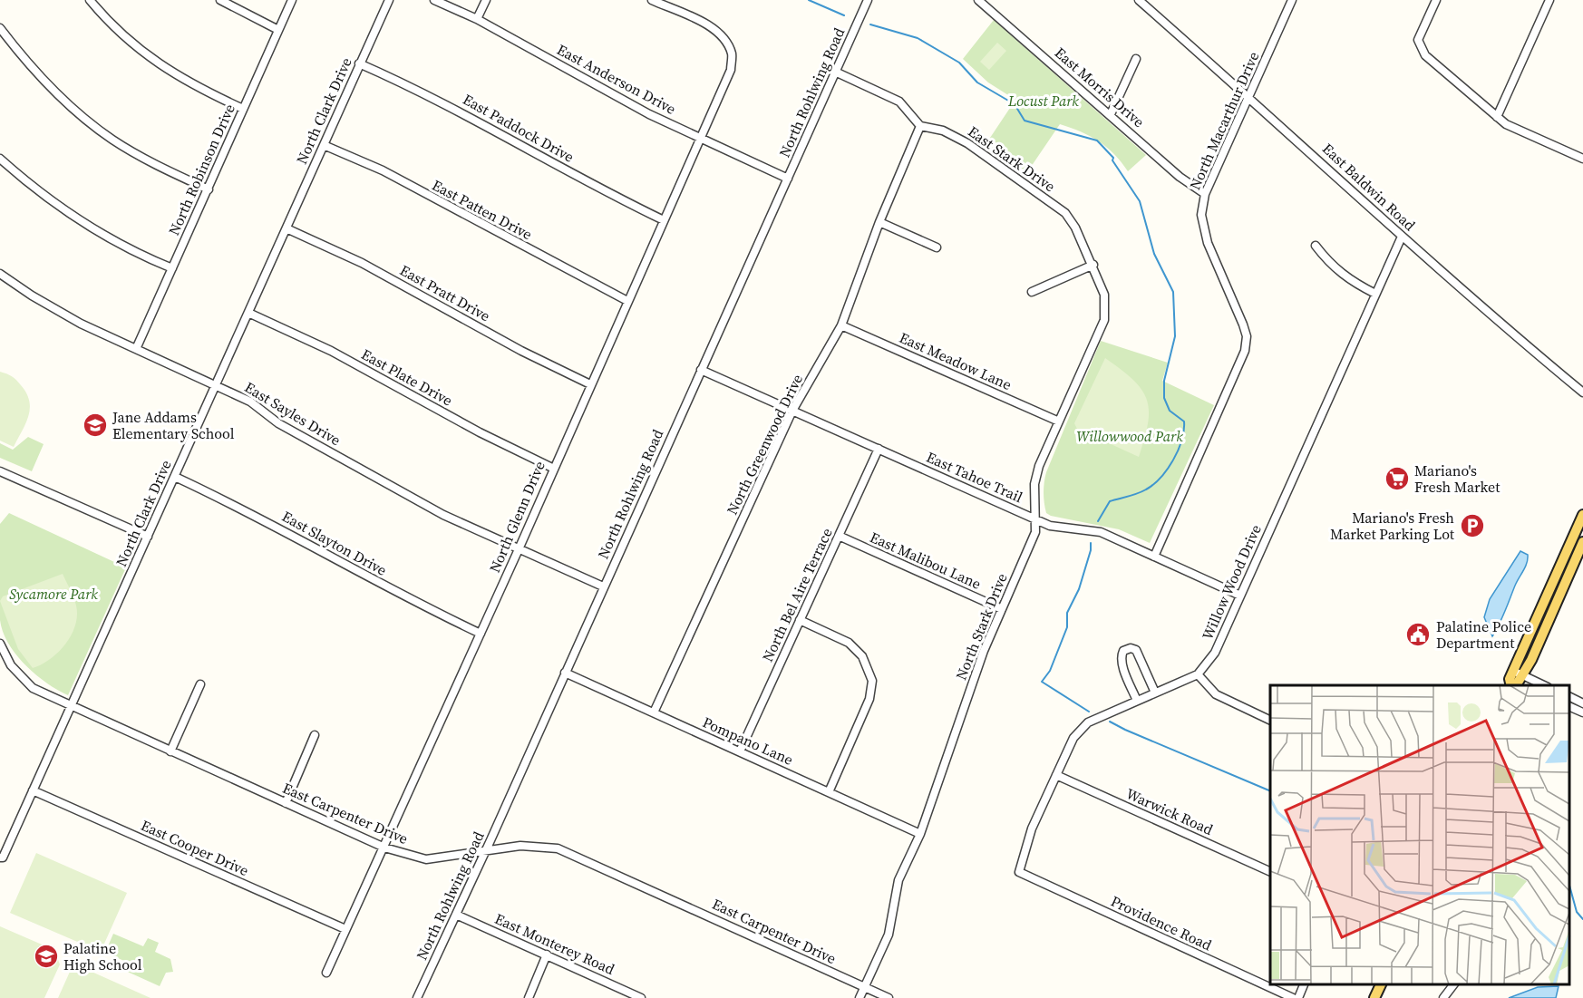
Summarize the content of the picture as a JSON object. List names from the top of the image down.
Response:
{
  "streets": {
    "street": [
      "East Anderson Drive",
      "East Morris Drive",
      "North Rohlwing Road",
      "North Clark Drive",
      "North Macarthur Drive",
      "East Paddock Drive",
      "East Stark Drive",
      "North Robinson Drive",
      "East Baldwin Road",
      "East Patten Drive",
      "East Pratt Drive",
      "East Meadow Lane",
      "East Plate Drive",
      "East Sayles Drive",
      "North Greenwood Drive",
      "East Tahoe Trail",
      "North Glenn Drive",
      "East Slayton Drive",
      "East Malibou Lane",
      "Willow Wood Drive",
      "North Bel Aire Terrace",
      "North Stark Drive",
      "Pompano Lane",
      "Warwick Road",
      "East Carpenter Drive",
      "East Cooper Drive",
      "Providence Road",
      "East Monterey Road"
    ]
  },
  "crossings": [
    ["East Anderson Drive", "North Rohlwing Road"],
    ["East Anderson Drive", "North Glenn Drive"],
    ["East Morris Drive", "North Macarthur Drive"],
    ["North Rohlwing Road", "East Sayles Drive"],
    ["North Rohlwing Road", "East Tahoe Trail"],
    ["North Rohlwing Road", "Pompano Lane"],
    ["North Rohlwing Road", "East Carpenter Drive"],
    ["North Rohlwing Road", "East Monterey Road"],
    ["North Clark Drive", "East Paddock Drive"],
    ["North Clark Drive", "East Patten Drive"],
    ["North Clark Drive", "East Pratt Drive"],
    ["North Clark Drive", "East Plate Drive"],
    ["North Clark Drive", "East Sayles Drive"],
    ["North Clark Drive", "East Slayton Drive"],
    ["North Clark Drive", "East Carpenter Drive"],
    ["North Clark Drive", "East Cooper Drive"],
    ["North Macarthur Drive", "East Baldwin Road"],
    ["North Macarthur Drive", "East Tahoe Trail"],
    ["East Paddock Drive", "North Glenn Drive"],
    ["East Stark Drive", "North Greenwood Drive"],
    ["East Stark Drive", "North Stark Drive"],
    ["North Robinson Drive", "East Sayles Drive"],
    ["East Baldwin Road", "Willow Wood Drive"],
    ["East Patten Drive", "North Glenn Drive"],
    ["East Pratt Drive", "North Glenn Drive"],
    ["East Meadow Lane", "North Greenwood Drive"],
    ["East Meadow Lane", "North Stark Drive"],
    ["East Plate Drive", "North Glenn Drive"],
    ["East Sayles Drive", "North Glenn Drive"],
    ["North Greenwood Drive", "East Tahoe Trail"],
    ["North Greenwood Drive", "Pompano Lane"],
    ["East Tahoe Trail", "Willow Wood Drive"],
    ["East Tahoe Trail", "North Bel Aire Terrace"],
    ["East Tahoe Trail", "North Stark Drive"],
    ["North Glenn Drive", "East Slayton Drive"],
    ["North Glenn Drive", "East Carpenter Drive"],
    ["North Glenn Drive", "East Cooper Drive"],
    ["East Malibou Lane", "North Bel Aire Terrace"],
    ["East Malibou Lane", "North Stark Drive"],
    ["North Bel Aire Terrace", "Pompano Lane"],
    ["North Stark Drive", "Pompano Lane"],
    ["North Stark Drive", "East Carpenter Drive"],
    ["Warwick Road", "Providence Road"]
  ],
  "parks": ["Locust Park", "Willowwood Park", "Sycamore Park"],
  "places": {
    "school or university": ["Jane Addams Elementary School", "Palatine High School"],
    "supermarket": ["Mariano's Fresh Market"],
    "parking": ["Mariano's Fresh Market Parking Lot"],
    "public building": ["Palatine Police Department"]
  }
}
